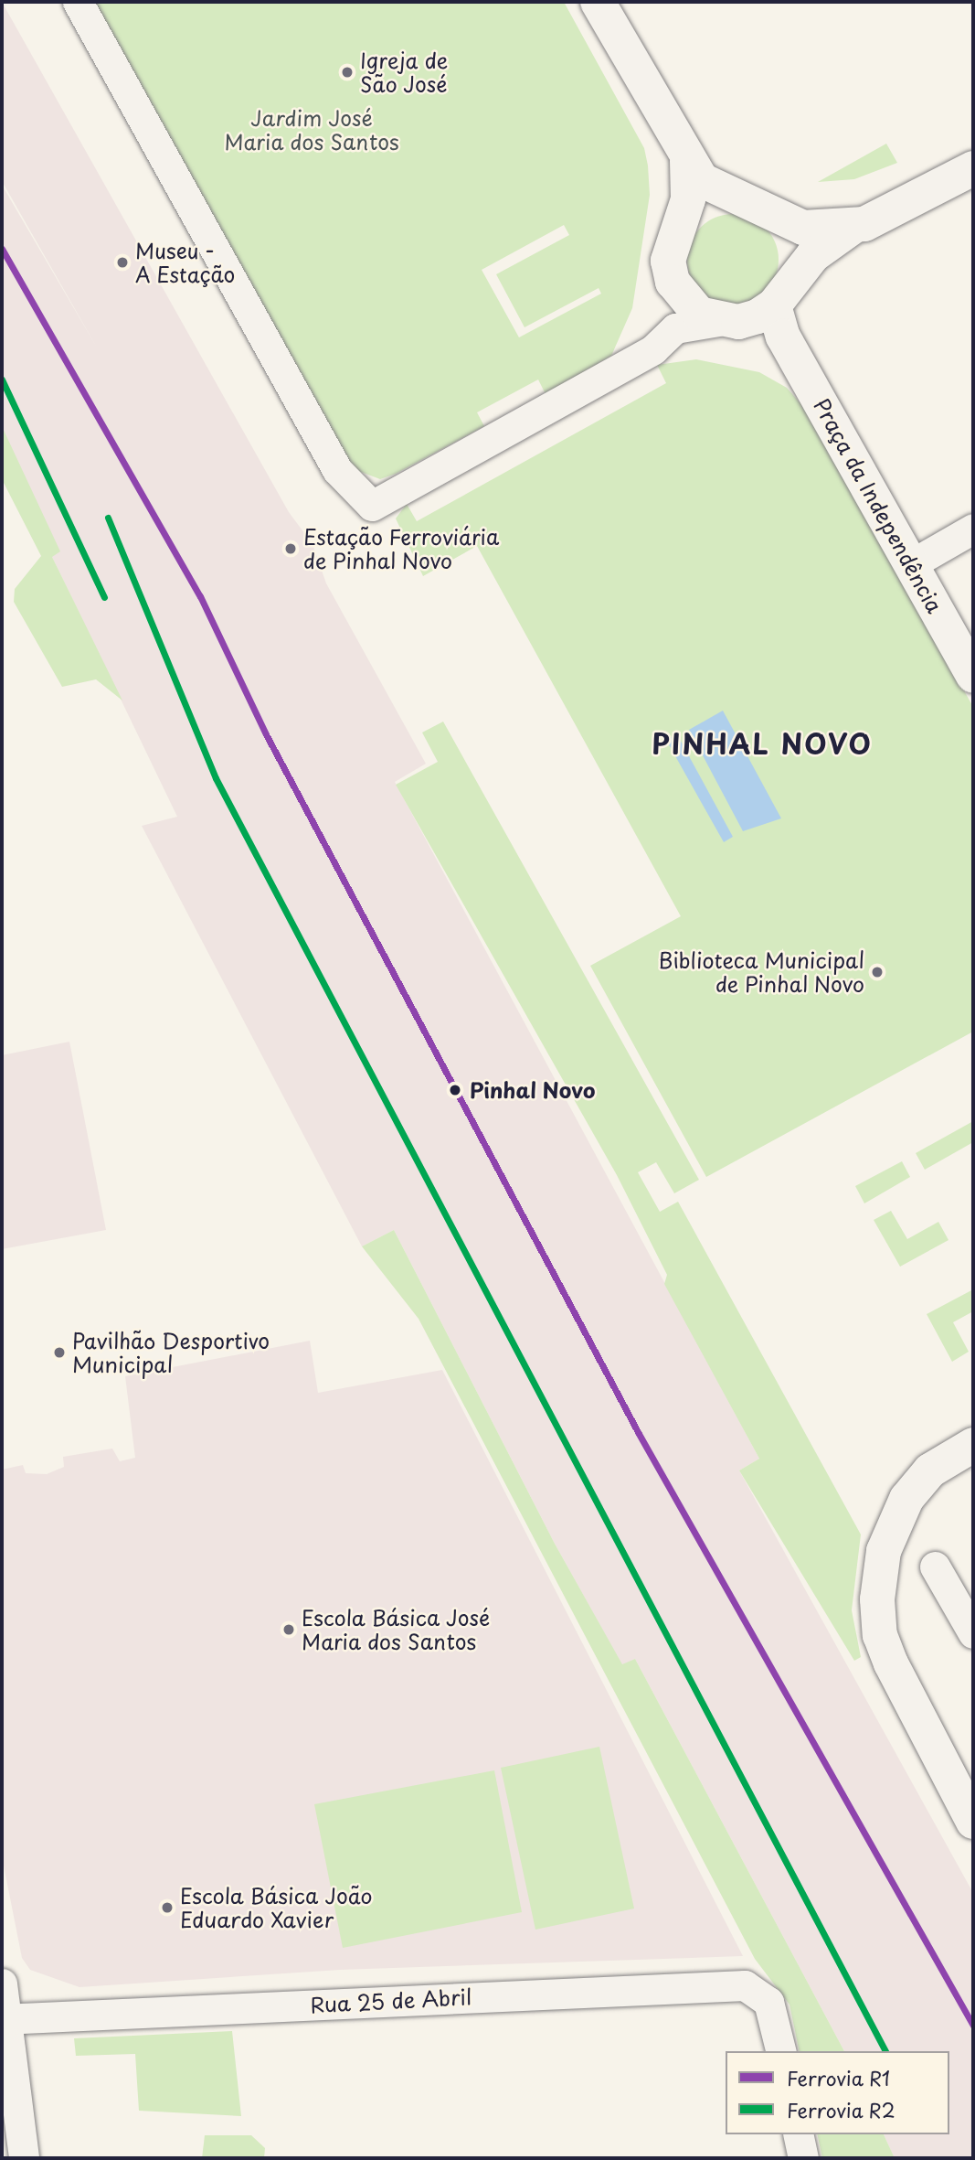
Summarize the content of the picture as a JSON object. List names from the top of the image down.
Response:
{
  "streets": {
    "main road": ["Praça da Independência"],
    "street": ["Rua 25 de Abril"]
  },
  "districts": ["PINHAL NOVO"],
  "parks": ["Jardim José Maria dos Santos"],
  "places": [
    "Igreja de São José",
    "Museu - A Estação",
    "Estação Ferroviária de Pinhal Novo",
    "Biblioteca Municipal de Pinhal Novo",
    "Pinhal Novo",
    "Pavilhão Desportivo Municipal",
    "Escola Básica José Maria dos Santos",
    "Escola Básica João Eduardo Xavier"
  ],
  "lines": ["rail line R1", "rail line R2"],
  "legend": ["Ferrovia R1", "Ferrovia R2"]
}
